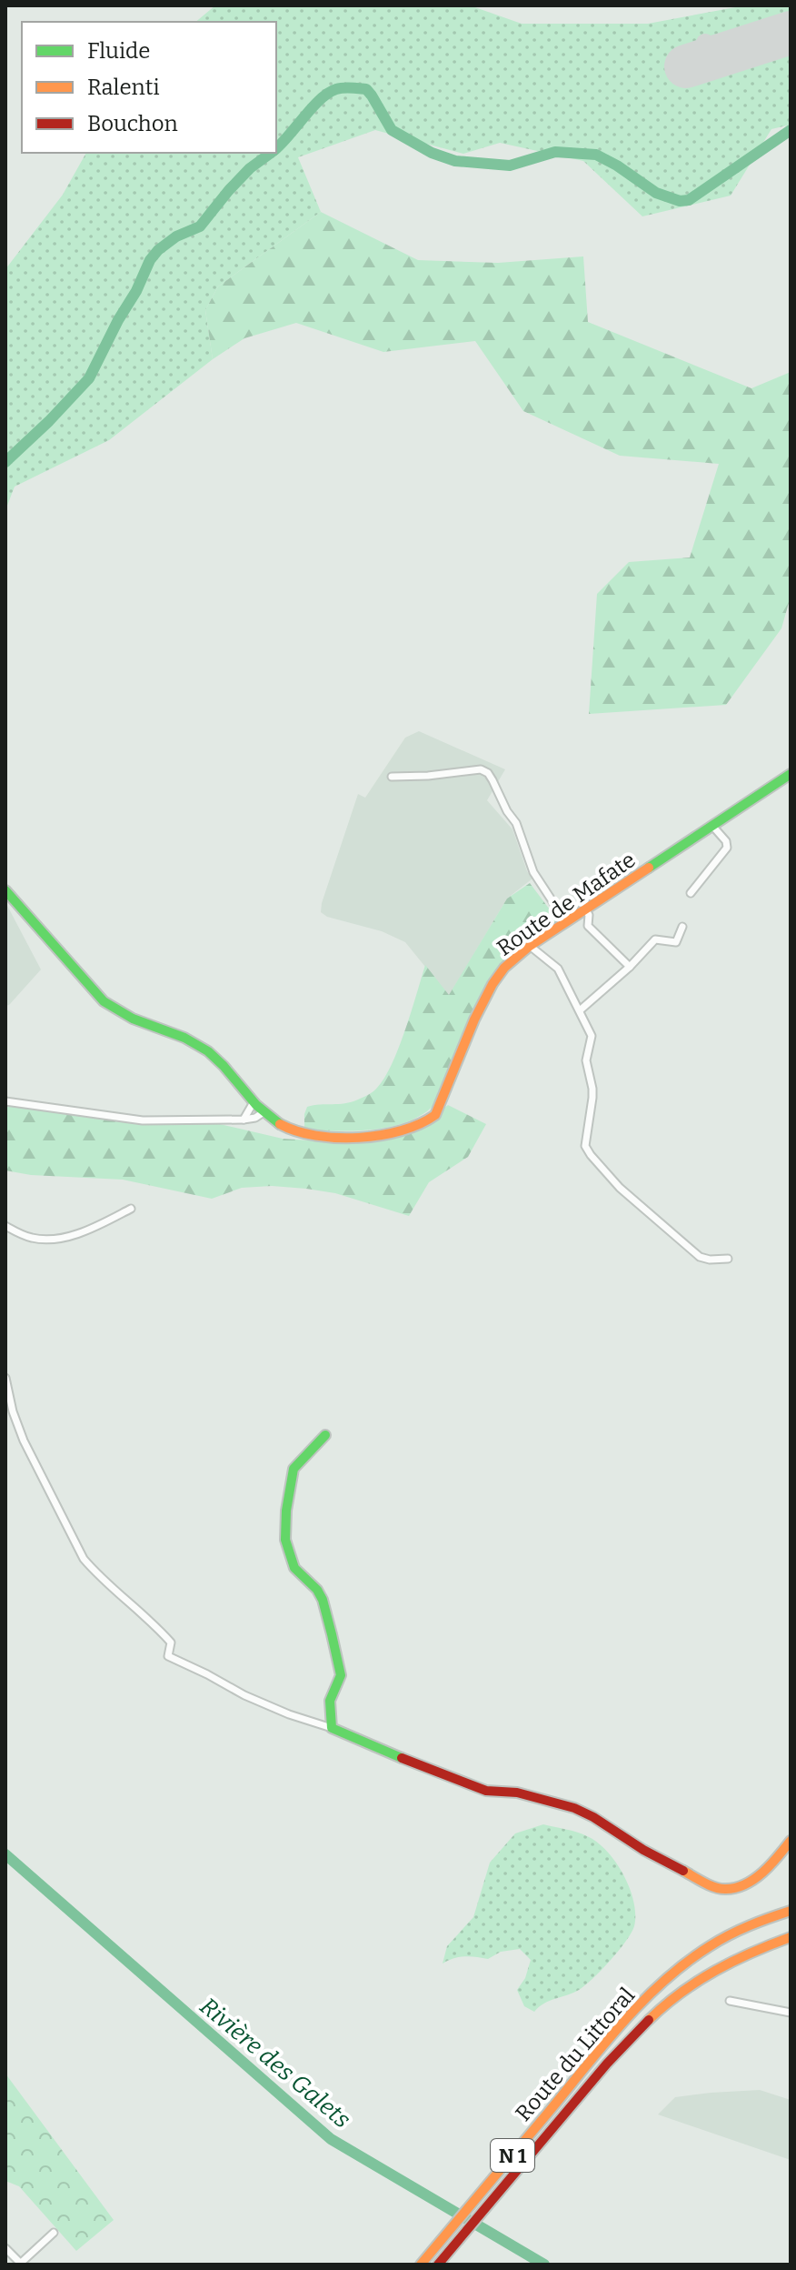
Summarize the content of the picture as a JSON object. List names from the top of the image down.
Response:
{
  "streets": {
    "main road": ["Route de Mafate", "Route du Littoral", "N 1"]
  },
  "water": ["Rivière des Galets"],
  "legend": ["Fluide", "Ralenti", "Bouchon"]
}
